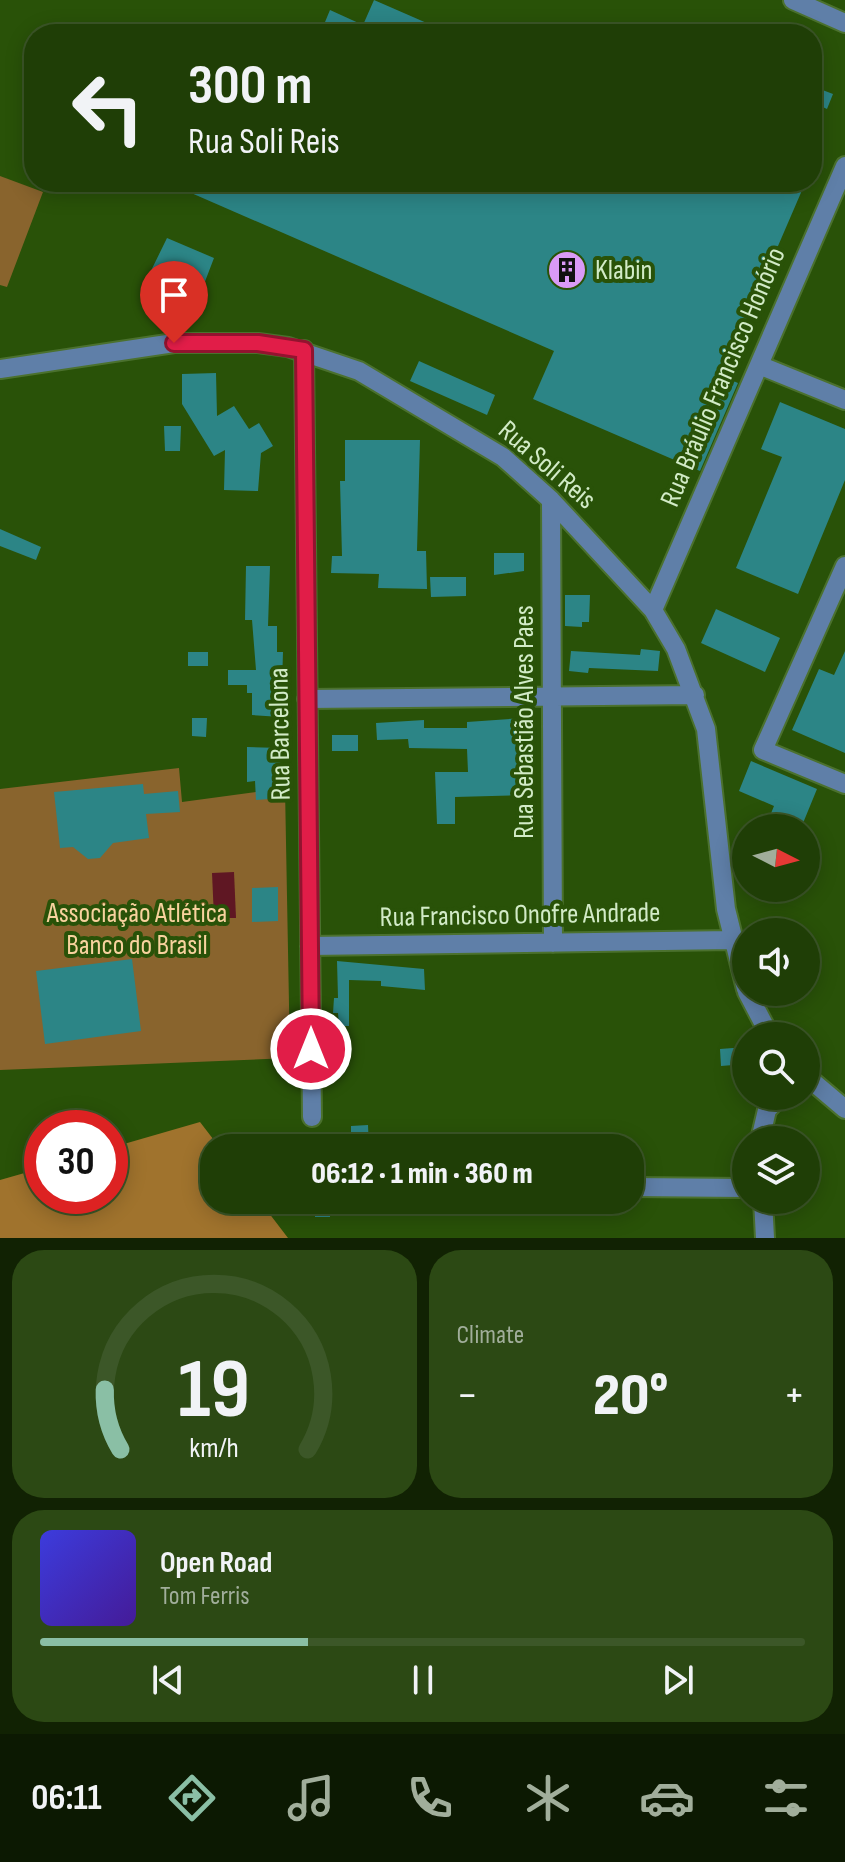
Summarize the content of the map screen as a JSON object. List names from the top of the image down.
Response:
{
  "streets": {
    "street": [
      "Rua Bráulio Francisco Honório",
      "Rua Soli Reis",
      "Rua Sebastião Alves Paes",
      "Rua Barcelona",
      "Rua Francisco Onofre Andrade"
    ]
  },
  "crossings": [
    ["Rua Bráulio Francisco Honório", "Rua Soli Reis"],
    ["Rua Soli Reis", "Rua Sebastião Alves Paes"],
    ["Rua Soli Reis", "Rua Barcelona"],
    ["Rua Soli Reis", "Rua Francisco Onofre Andrade"],
    ["Rua Sebastião Alves Paes", "Rua Francisco Onofre Andrade"],
    ["Rua Barcelona", "Rua Francisco Onofre Andrade"]
  ],
  "parks": ["Associação Atlética Banco do Brasil"],
  "places": {
    "building": ["Klabin"]
  },
  "north": "right",
  "page": {
    "turn": ["300 m", "Rua Soli Reis"],
    "limit": "30",
    "trip": "06:12 · 1 min · 360 m",
    "tile": "Climate",
    "heat": ["−", "20°", "+"],
    "song": ["Open Road", "Tom Ferris"],
    "tabs": "06:11",
    "gauge": ["19", "km/h"]
  }
}
